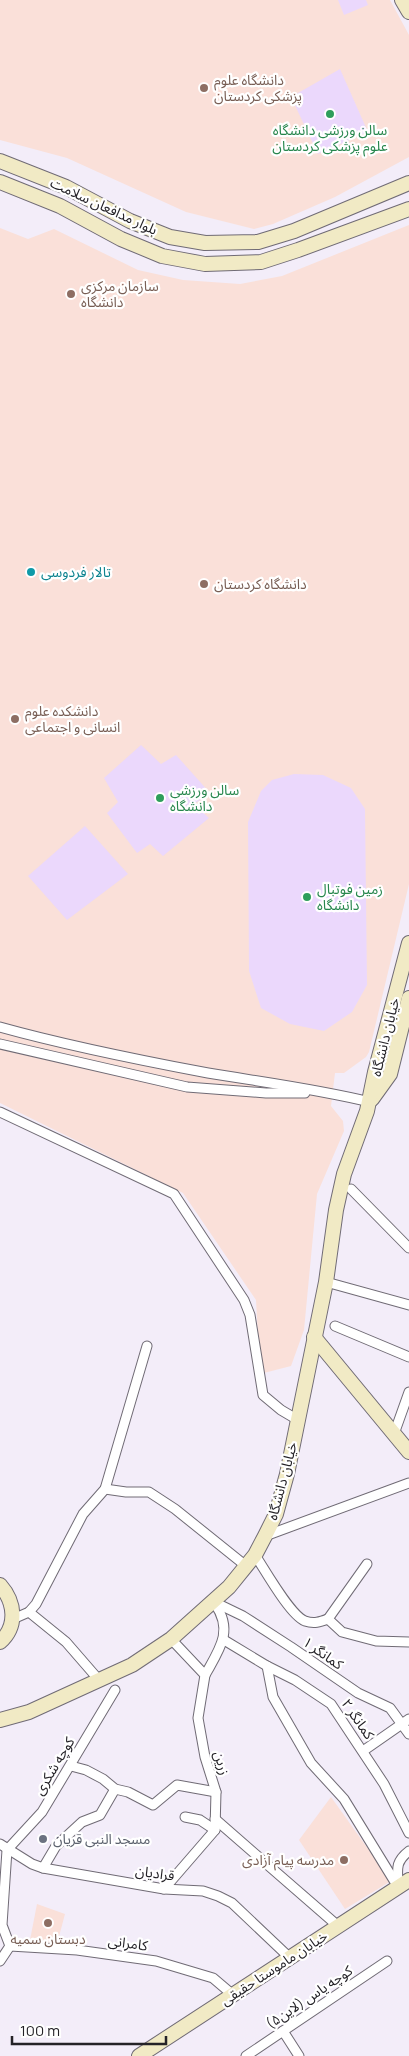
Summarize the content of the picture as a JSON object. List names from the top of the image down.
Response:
{
  "streets": {
    "street": [
      "بلوار مدافعان سلامت",
      "خیابان دانشگاه",
      "کمانگر ۱",
      "کمانگر ۲",
      "زرین",
      "کوچه شکری",
      "قرادیان",
      "کامرانی",
      "خیابان ماموستا حقیقی",
      "کوچه یاس (لاین۵)"
    ]
  },
  "crossings": [
    ["خیابان دانشگاه", "کمانگر ۱"],
    ["کمانگر ۲", "زرین"],
    ["کوچه شکری", "قرادیان"],
    ["قرادیان", "خیابان ماموستا حقیقی"],
    ["کامرانی", "خیابان ماموستا حقیقی"]
  ],
  "places": [
    "دانشگاه علوم پزشکی کردستان",
    "سالن ورزشی دانشگاه علوم پزشکی کردستان",
    "سازمان مرکزی دانشگاه",
    "تالار فردوسی",
    "دانشگاه کردستان",
    "دانشکده علوم انسانی و اجتماعی",
    "سالن ورزشی دانشگاه",
    "زمین فوتبال دانشگاه",
    "مسجد النبی قریان",
    "مدرسه پیام آزادی",
    "دبستان سمیه"
  ],
  "scale_bar": "100 m"
}
